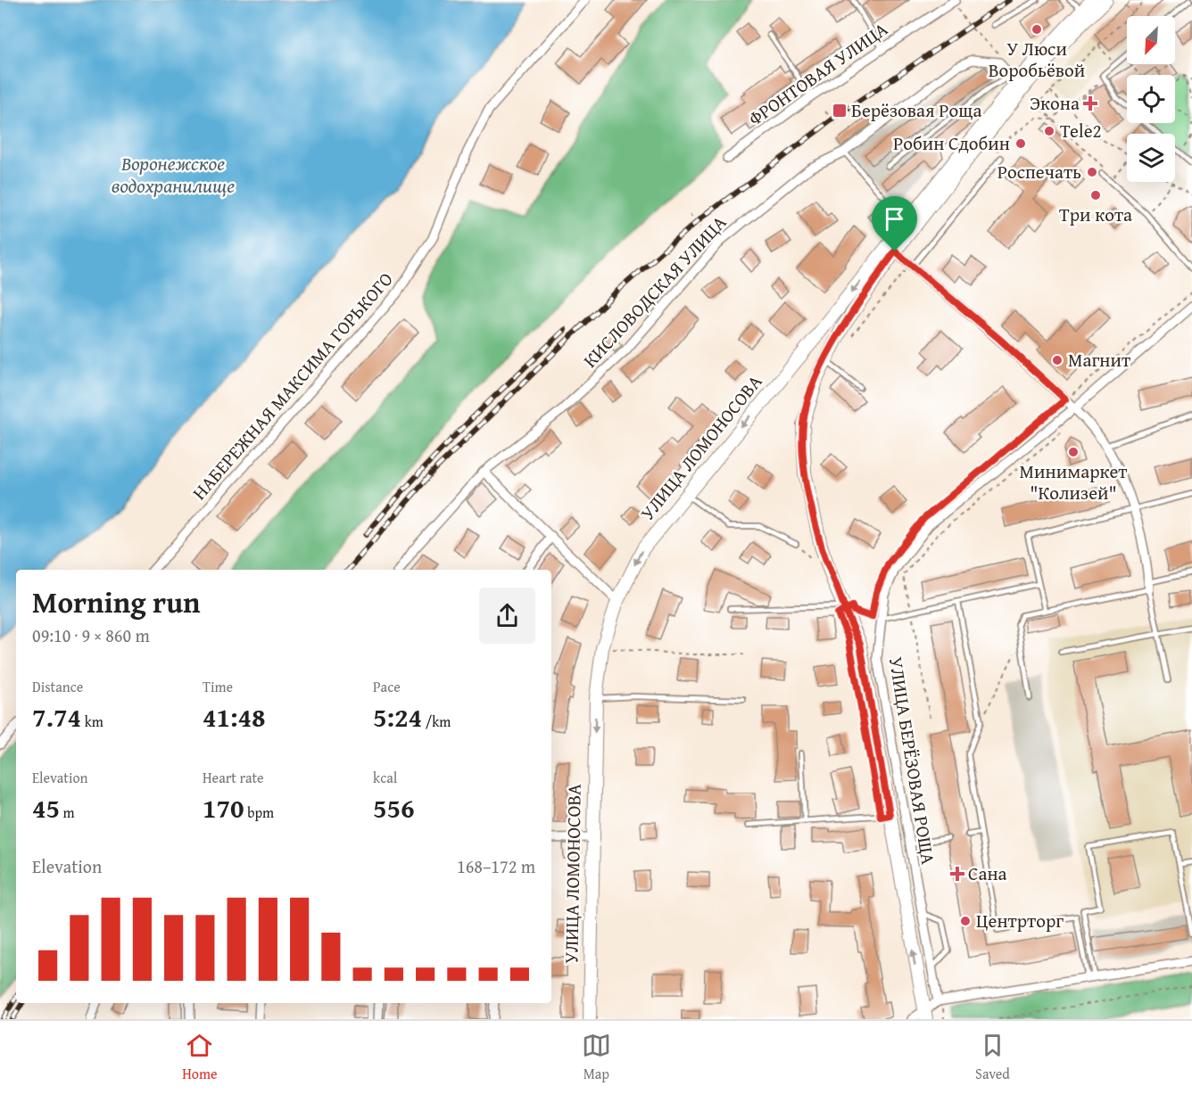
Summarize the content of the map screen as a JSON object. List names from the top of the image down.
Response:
{
  "streets": {
    "main road": ["УЛИЦА ЛОМОНОСОВА"],
    "street": [
      "ФРОНТОВАЯ УЛИЦА",
      "КИСЛОВОДСКАЯ УЛИЦА",
      "НАБЕРЕЖНАЯ МАКСИМА ГОРЬКОГО",
      "УЛИЦА БЕРЁЗОВАЯ РОЩА"
    ]
  },
  "crossings": [
    ["КИСЛОВОДСКАЯ УЛИЦА", "УЛИЦА ЛОМОНОСОВА"]
  ],
  "one_way": ["УЛИЦА ЛОМОНОСОВА"],
  "water": ["Воронежское водохранилище"],
  "places": {
    "other": [
      "У Люси Воробьёвой",
      "Tele2",
      "Робин Сдобин",
      "Роспечать",
      "Три кота",
      "Магнит",
      "Минимаркет \"Колизей\"",
      "Центрторг"
    ],
    "health": ["Экона", "Сана"],
    "transit": ["Берёзовая Роща"]
  },
  "north": "bottom left",
  "page": {
    "heading": ["Morning run", "09:10 · 9 × 860 m"],
    "stats": [
      ["Distance", "7.74 km"],
      ["Time", "41:48"],
      ["Pace", "5:24 /km"],
      ["Elevation", "45 m"],
      ["Heart rate", "170 bpm"],
      ["kcal", "556"]
    ],
    "chart": ["Elevation", "168–172 m"],
    "tabs": ["Home", "Map", "Saved"]
  }
}
